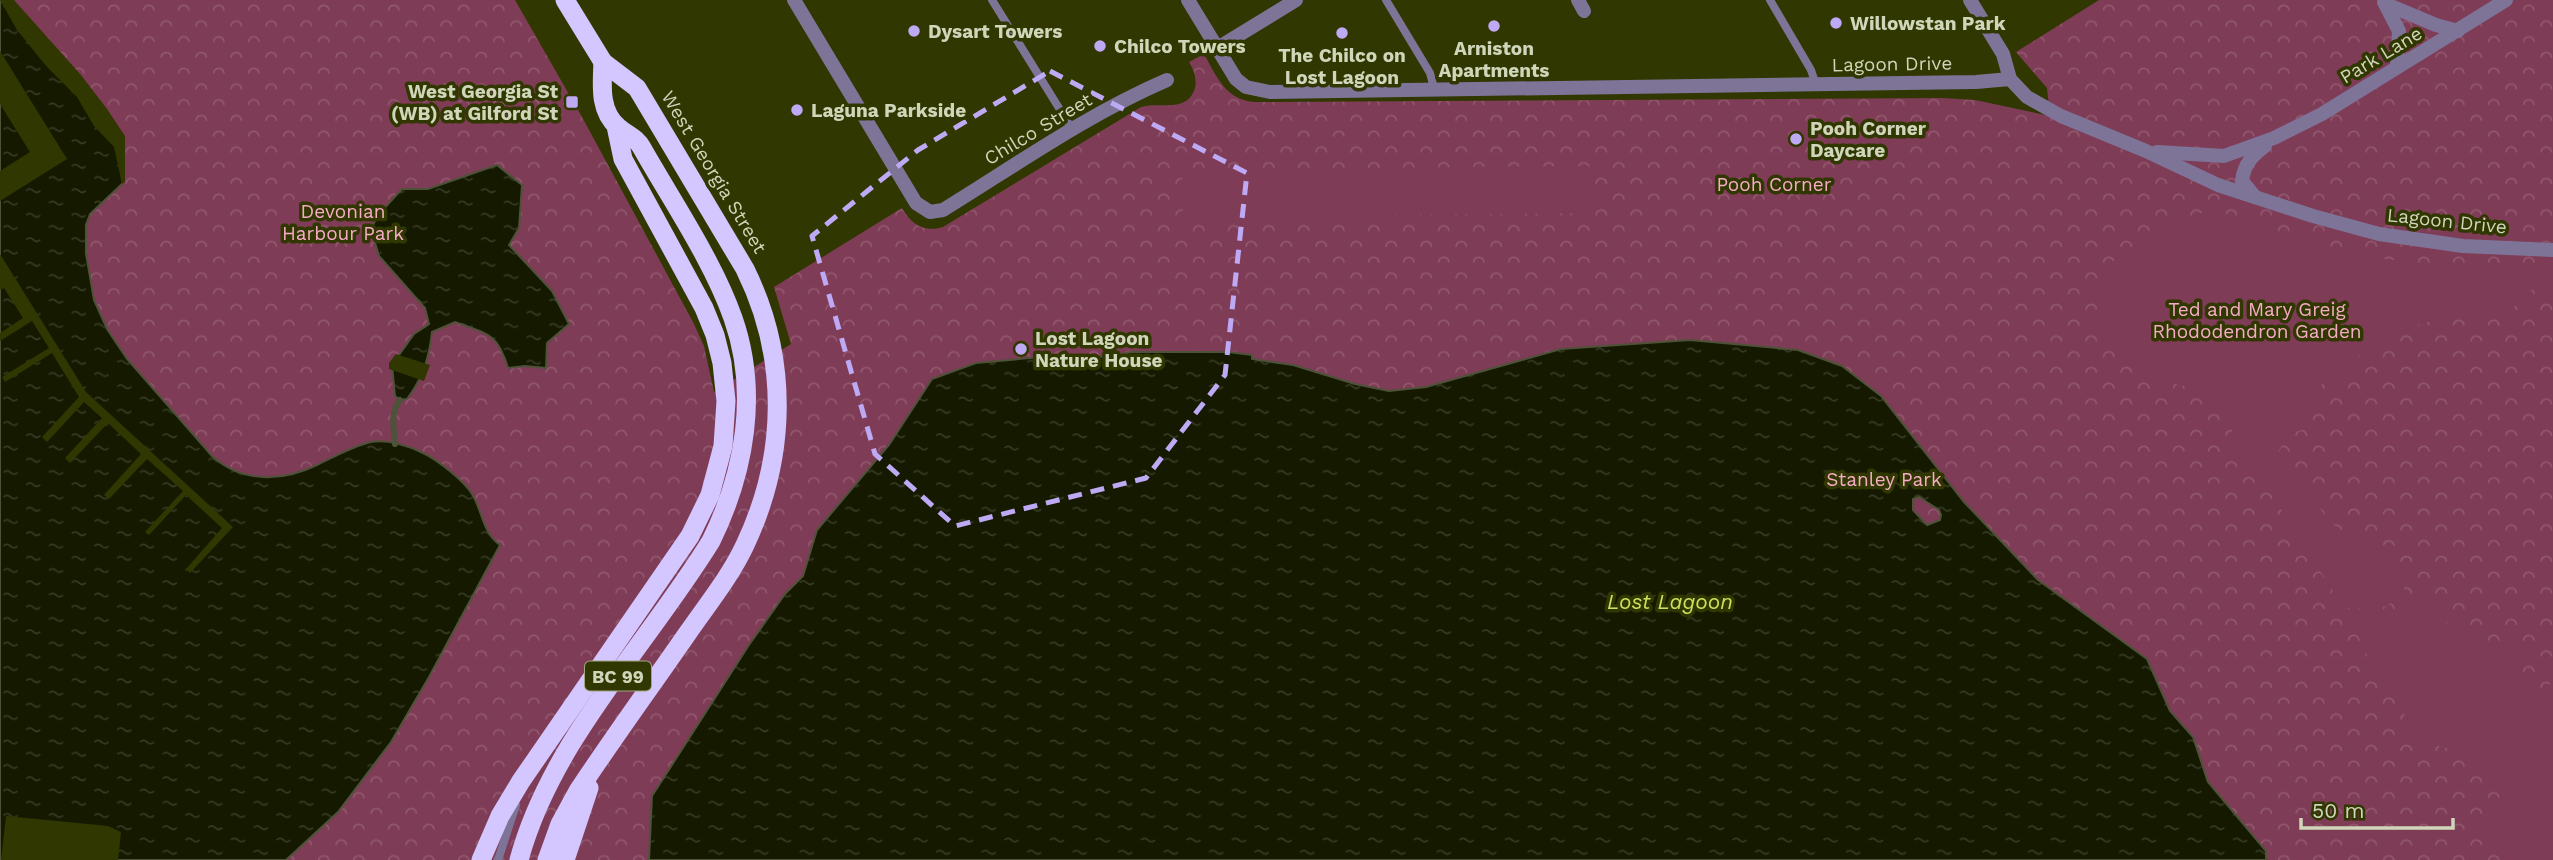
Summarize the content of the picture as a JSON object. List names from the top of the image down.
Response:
{
  "streets": {
    "highway": ["West Georgia Street", "BC 99"],
    "street": ["Park Lane", "Lagoon Drive", "Chilco Street"]
  },
  "crossings": [
    ["Park Lane", "Lagoon Drive"],
    ["West Georgia Street", "BC 99"]
  ],
  "water": ["Lost Lagoon"],
  "parks": [
    "Pooh Corner",
    "Devonian Harbour Park",
    "Ted and Mary Greig Rhododendron Garden",
    "Stanley Park"
  ],
  "places": {
    "other": [
      "Willowstan Park",
      "Arniston Apartments",
      "Dysart Towers",
      "The Chilco on Lost Lagoon",
      "Chilco Towers",
      "Laguna Parkside",
      "Pooh Corner Daycare",
      "Lost Lagoon Nature House"
    ],
    "transit": ["West Georgia St (WB) at Gilford St"]
  },
  "scale_bar": "50 m"
}
